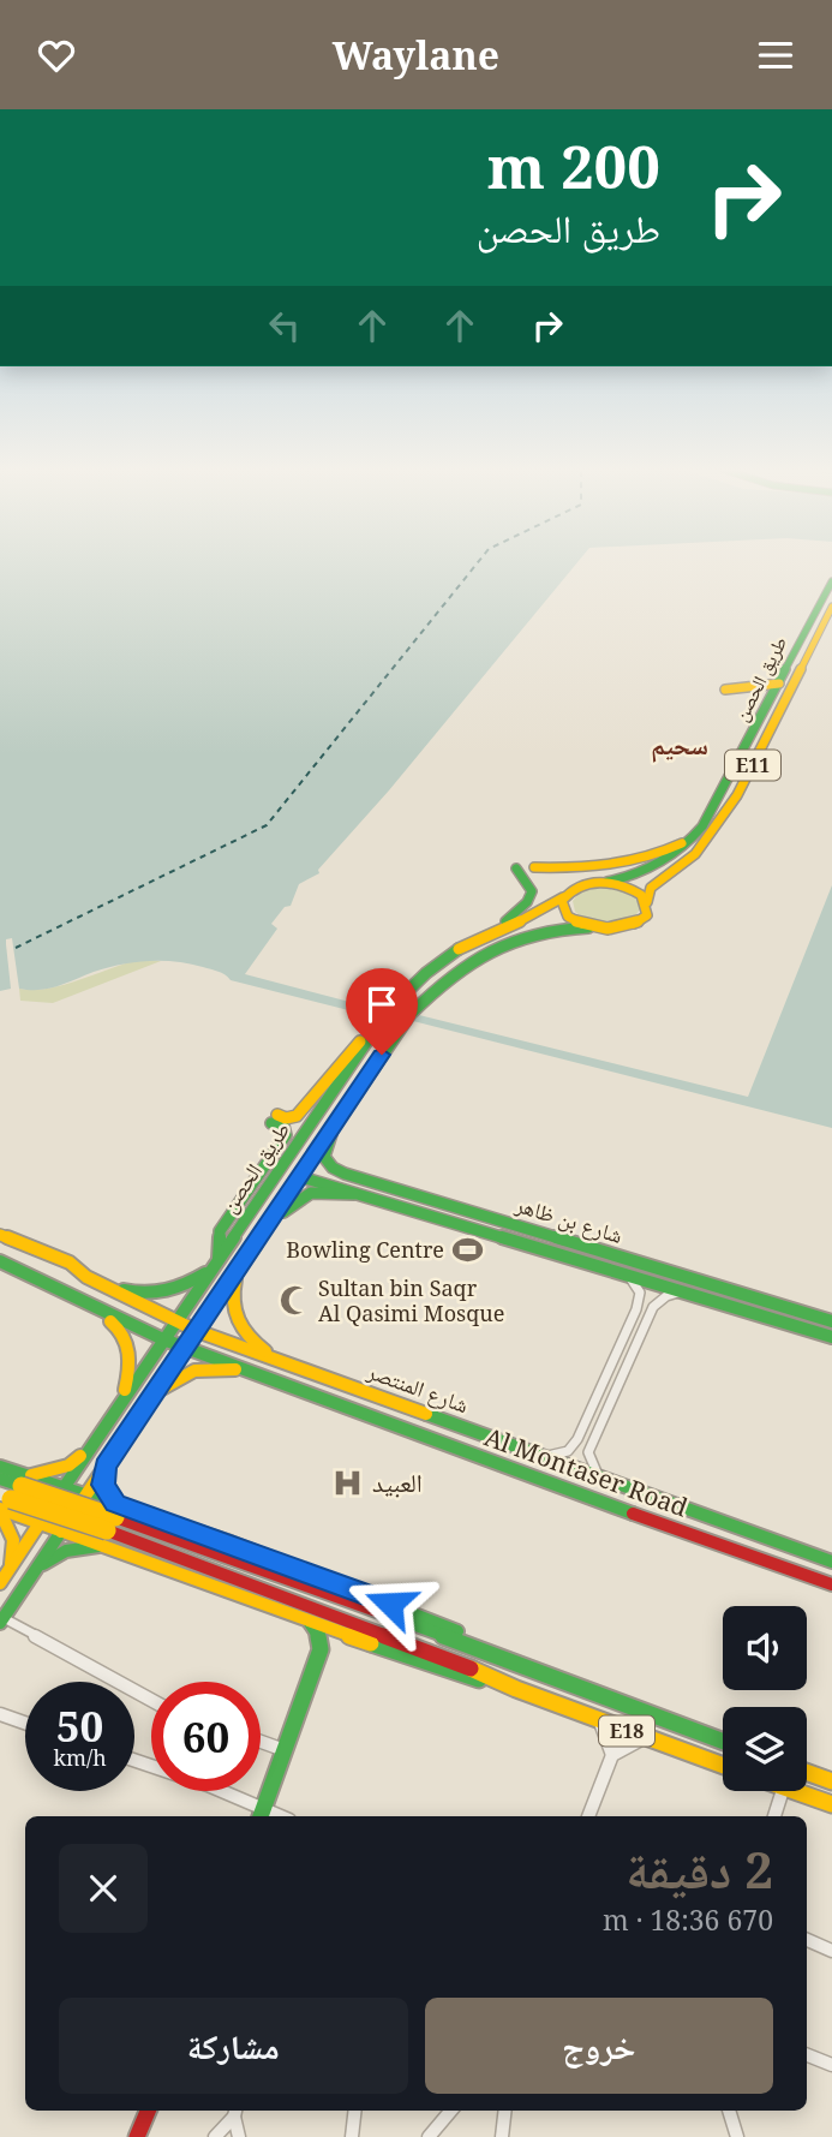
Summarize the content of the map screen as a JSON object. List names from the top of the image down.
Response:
{
  "streets": {
    "main road": [
      "طريق الحصن",
      "E11",
      "شارع بن ظاهر",
      "شارع المنتصر",
      "Al Montaser Road",
      "E18"
    ]
  },
  "crossings": [
    ["طريق الحصن", "شارع بن ظاهر"],
    ["طريق الحصن", "شارع المنتصر"],
    ["طريق الحصن", "Al Montaser Road"]
  ],
  "districts": ["سحيم"],
  "places": {
    "sports": ["Bowling Centre"],
    "mosque": ["Sultan bin Saqr Al Qasimi Mosque"],
    "hospital": ["العبيد"]
  },
  "page": {
    "header": "Waylane",
    "turn": ["200 m", "طريق الحصن"],
    "speed": "50 km/h",
    "limit": "60",
    "heading": ["2 دقيقة", "670 m · 18:36"],
    "buttons": ["خروج", "مشاركة"]
  }
}
